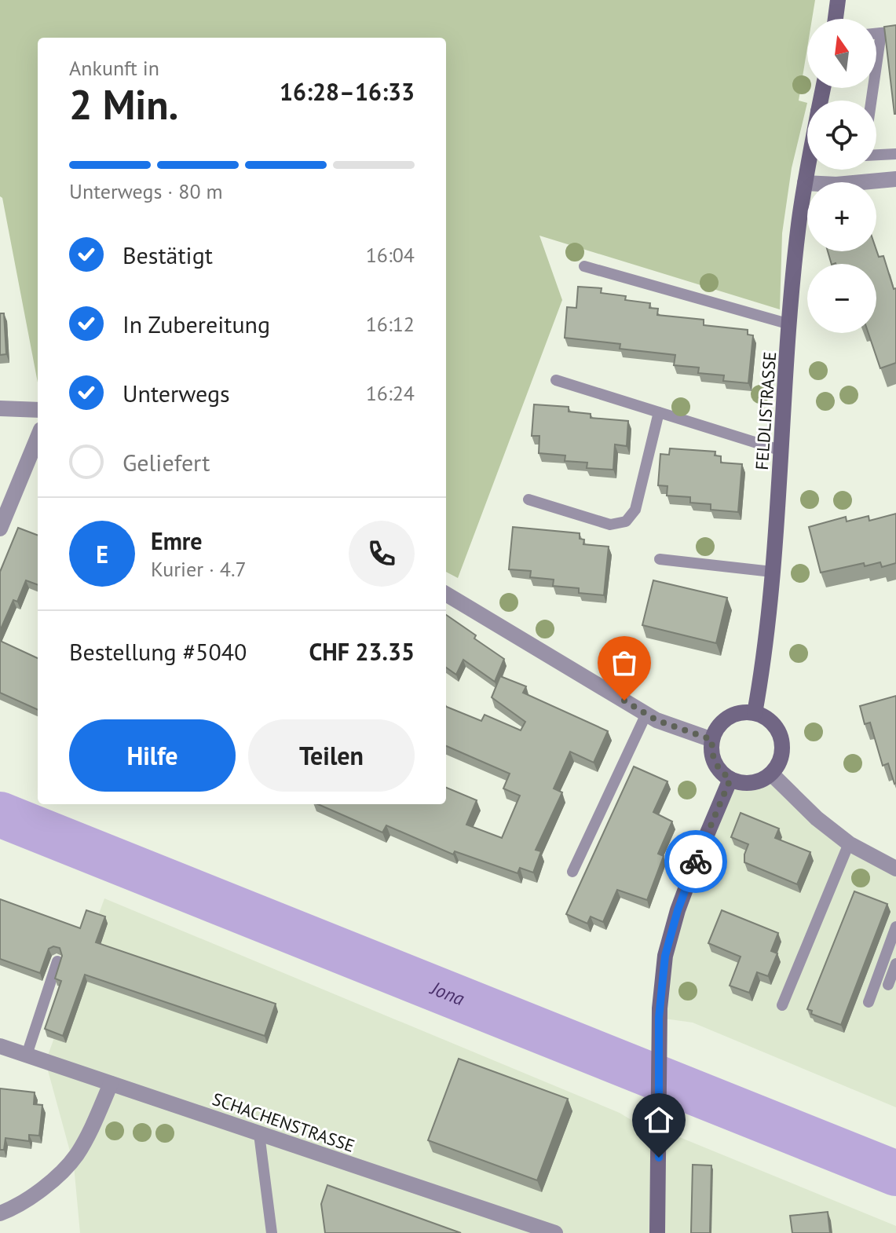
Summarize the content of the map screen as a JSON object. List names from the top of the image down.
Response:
{
  "streets": {
    "street": ["FELDLISTRASSE", "SCHACHENSTRASSE"]
  },
  "water": ["Jona"],
  "north": "top",
  "page": {
    "map_buttons": ["+", "−"],
    "heading": ["2 Min.", "Ankunft in", "16:28–16:33"],
    "panel": [
      "Emre",
      "Kurier · 4.7",
      "Bestellung #5040",
      "CHF 23.35"
    ],
    "bar": "Unterwegs · 80 m",
    "list": [
      ["Bestätigt", "16:04"],
      ["In Zubereitung", "16:12"],
      ["Unterwegs", "16:24"],
      "Geliefert"
    ],
    "round": "E",
    "buttons": ["Hilfe", "Teilen"]
  }
}
